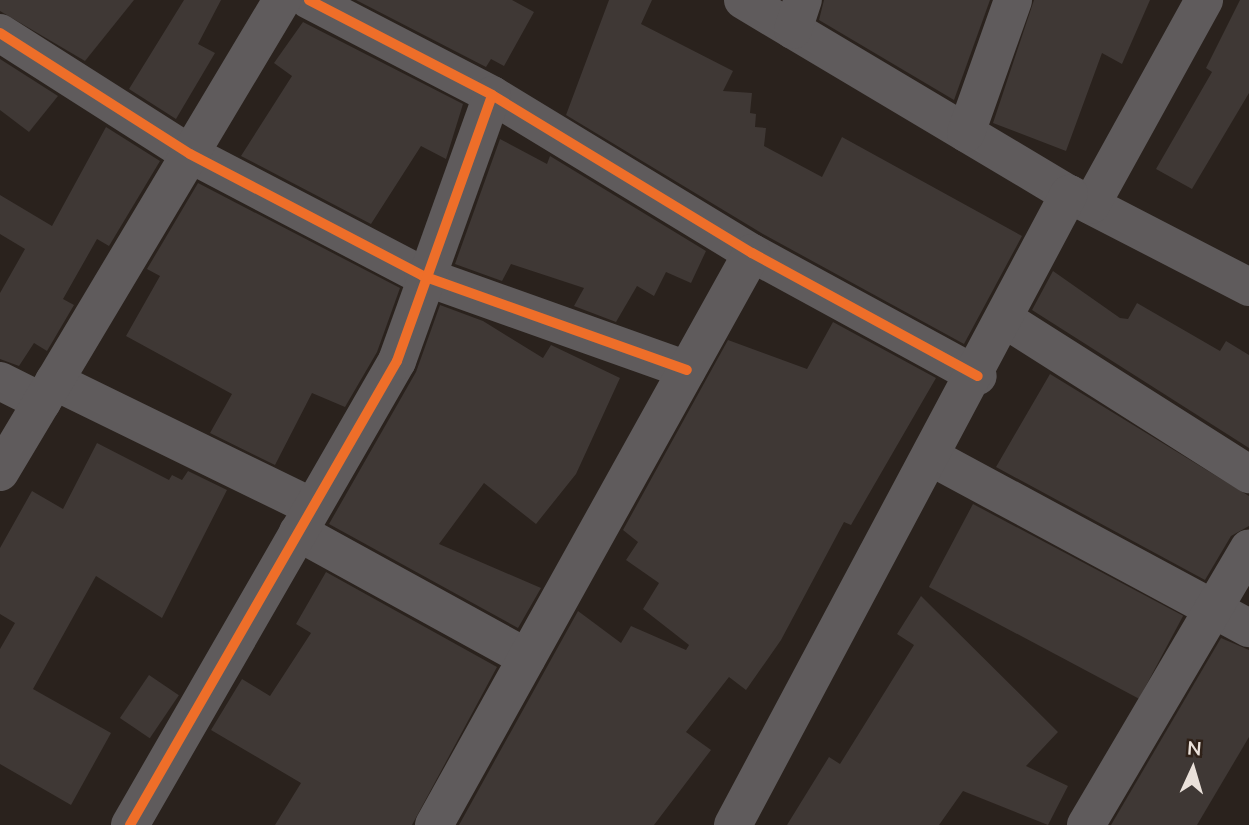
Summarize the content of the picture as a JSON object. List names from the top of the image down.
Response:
{
  "north": "top"
}
